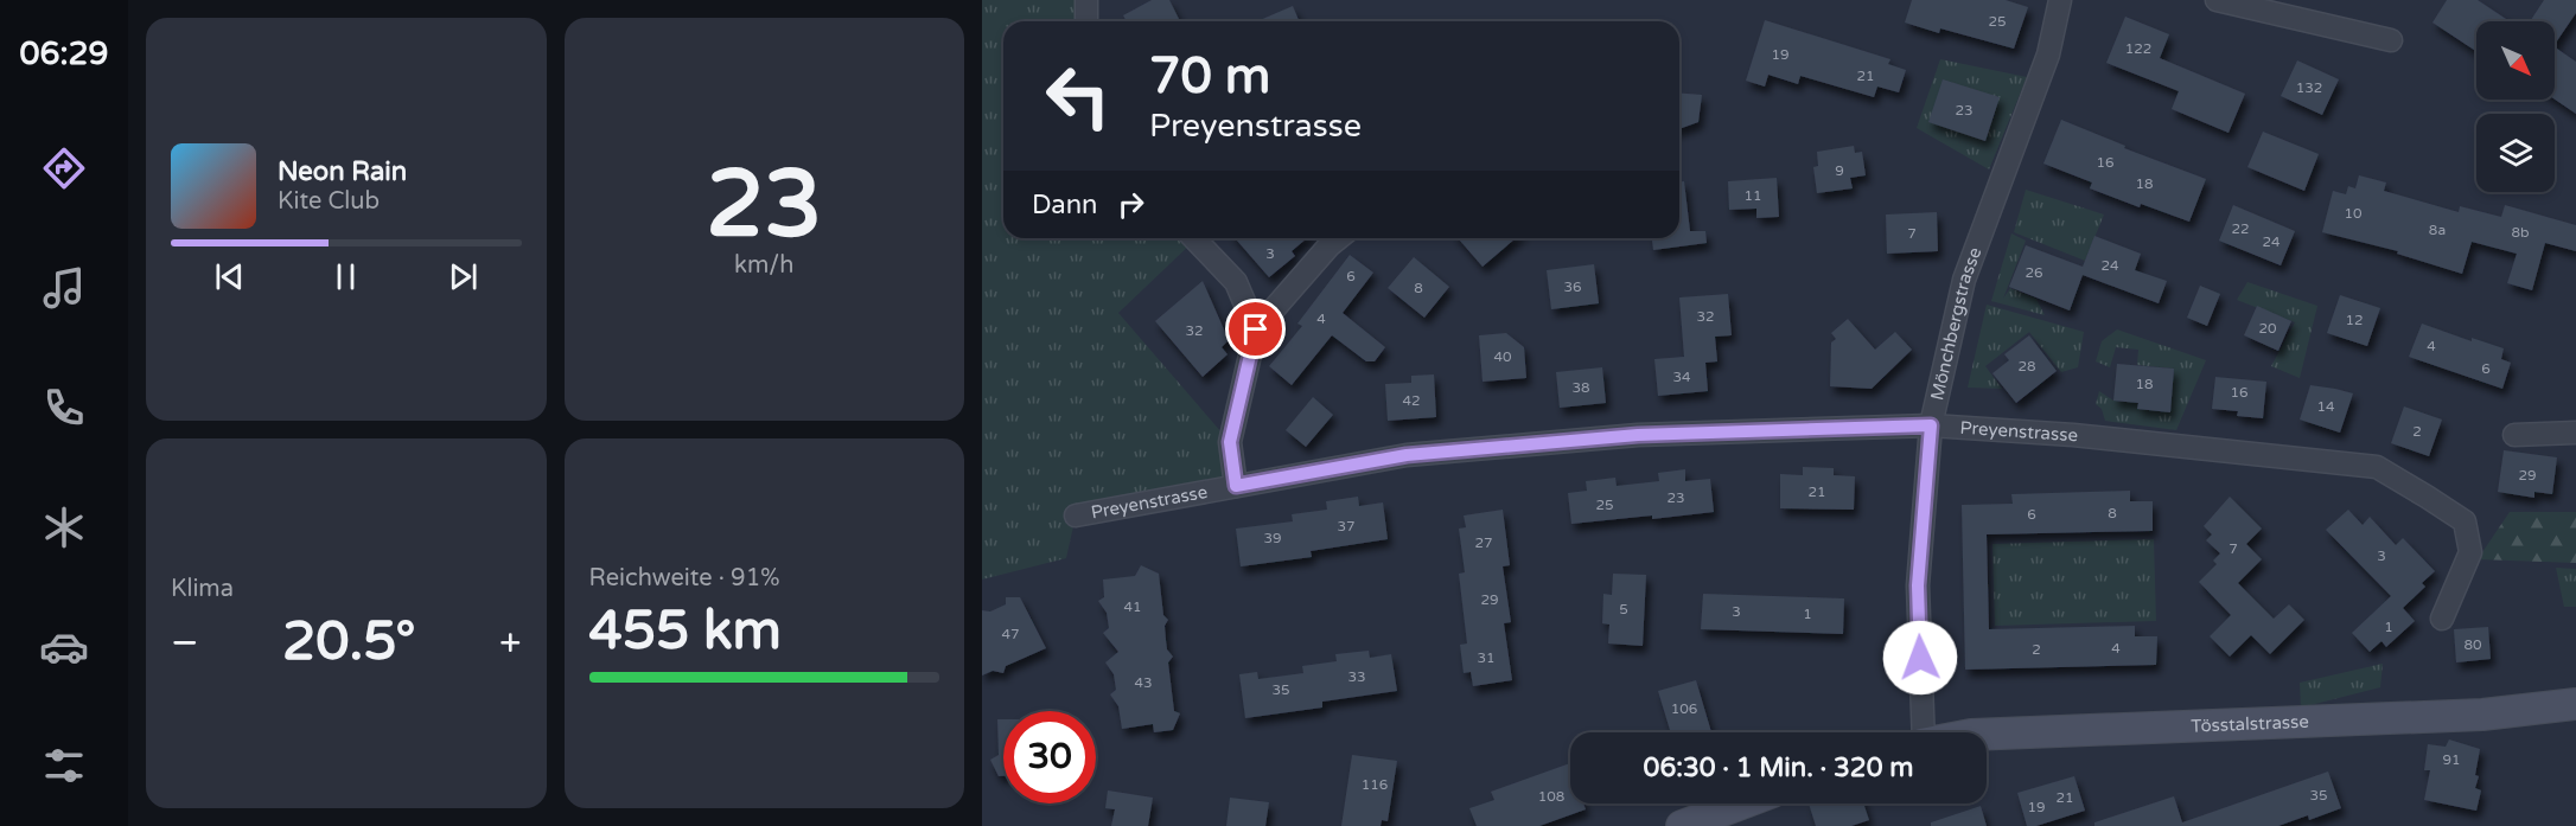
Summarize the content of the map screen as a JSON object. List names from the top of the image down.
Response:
{
  "streets": {
    "main road": ["Tösstalstrasse"],
    "street": ["Mönchbergstrasse", "Preyenstrasse"]
  },
  "crossings": [
    ["Mönchbergstrasse", "Preyenstrasse"]
  ],
  "house_numbers": [
    "25",
    "122",
    "19",
    "21",
    "132",
    "23",
    "16",
    "9",
    "18",
    "11",
    "10",
    "22",
    "8a",
    "8b",
    "7",
    "24",
    "3",
    "24",
    "26",
    "6",
    "36",
    "8",
    "32",
    "4",
    "12",
    "20",
    "32",
    "4",
    "40",
    "28",
    "6",
    "34",
    "18",
    "38",
    "16",
    "42",
    "14",
    "2",
    "29",
    "21",
    "23",
    "25",
    "8",
    "6",
    "37",
    "39",
    "27",
    "7",
    "3",
    "29",
    "41",
    "5",
    "3",
    "1",
    "1",
    "47",
    "80",
    "4",
    "2",
    "31",
    "33",
    "43",
    "35",
    "106",
    "91",
    "116",
    "35",
    "108",
    "21",
    "19"
  ],
  "north": "bottom right",
  "page": {
    "tabs": "06:29",
    "tile": [
      ["23", "km/h"],
      "Klima",
      ["Reichweite · 91%", "455 km"]
    ],
    "turn": ["70 m", "Preyenstrasse"],
    "song": ["Neon Rain", "Kite Club"],
    "then": "Dann",
    "heat": ["−", "20.5°", "+"],
    "limit": "30",
    "trip": "06:30 · 1 Min. · 320 m"
  }
}
